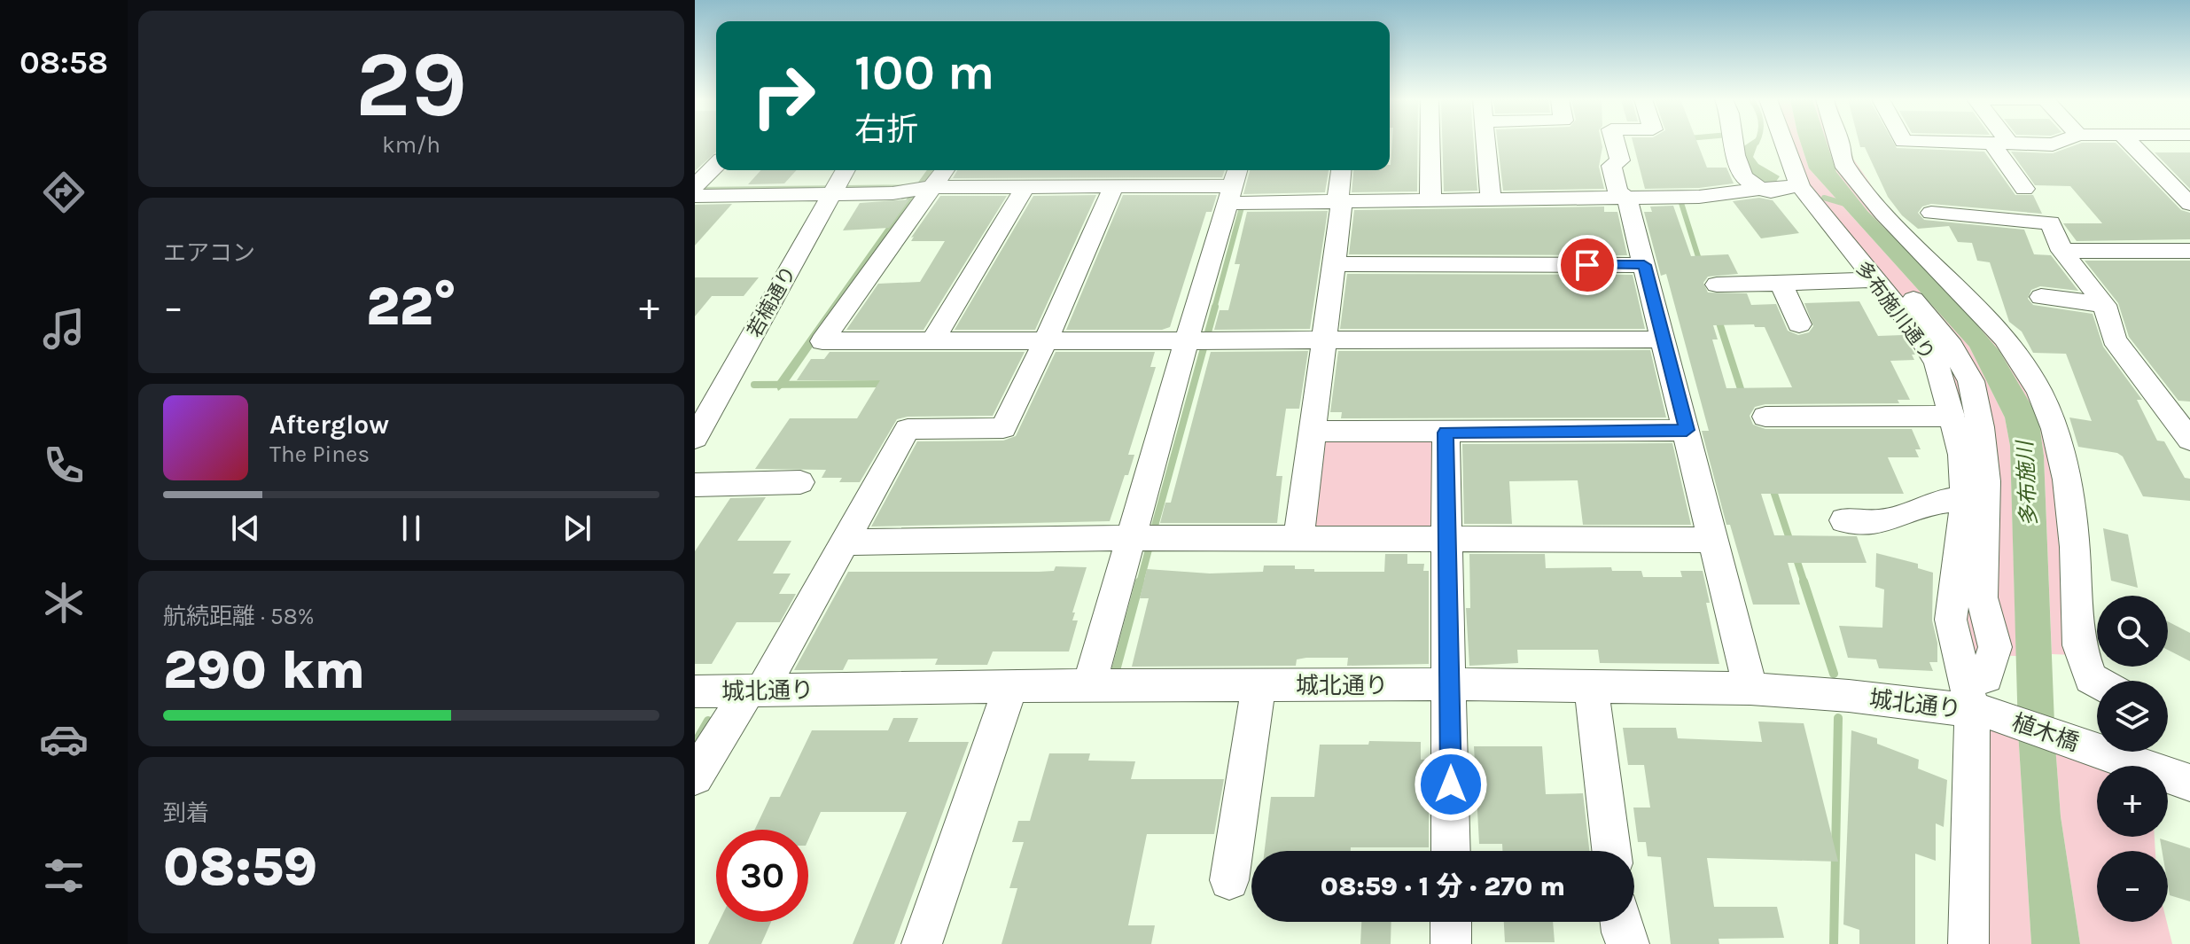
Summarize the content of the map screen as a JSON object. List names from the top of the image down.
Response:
{
  "streets": {
    "street": [
      "若楠通り",
      "多布施川通り",
      "城北通り",
      "植木橋"
    ]
  },
  "crossings": [
    ["多布施川通り", "城北通り"],
    ["多布施川通り", "植木橋"],
    ["城北通り", "植木橋"]
  ],
  "water": ["多布施川"],
  "page": {
    "tabs": "08:58",
    "tile": [
      ["29", "km/h"],
      "エアコン",
      ["航続距離 · 58%", "290 km"],
      ["到着", "08:59"]
    ],
    "turn": ["100 m", "右折"],
    "heat": ["−", "22°", "+"],
    "song": ["Afterglow", "The Pines"],
    "map_buttons": ["+", "−"],
    "limit": "30",
    "trip": "08:59 · 1 分 · 270 m"
  }
}
